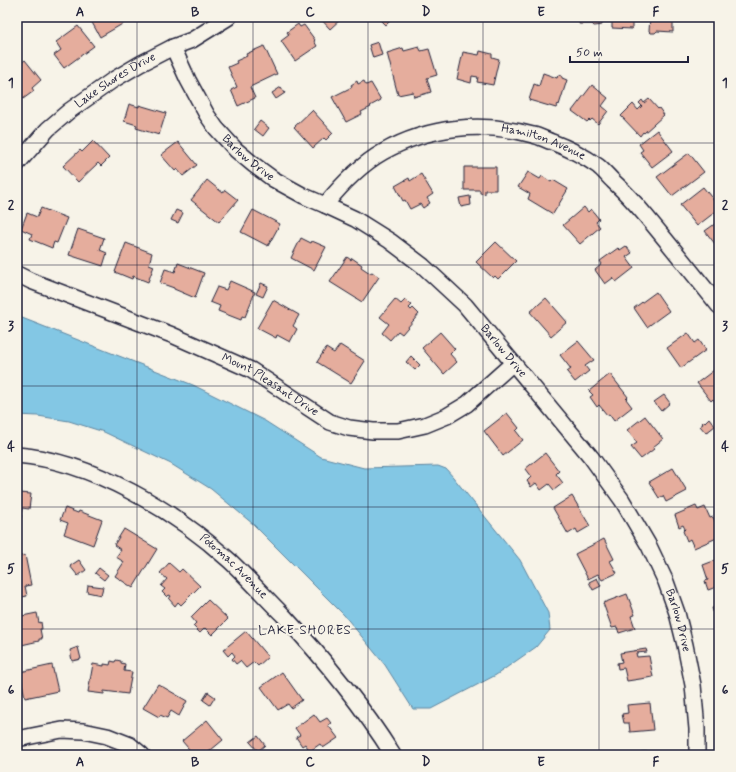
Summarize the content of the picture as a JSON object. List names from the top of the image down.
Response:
{
  "streets": {
    "street": [
      "Lake Shores Drive",
      "Hamilton Avenue",
      "Barlow Drive",
      "Mount Pleasant Drive",
      "Potomac Avenue"
    ]
  },
  "crossings": [
    ["Lake Shores Drive", "Barlow Drive"],
    ["Hamilton Avenue", "Barlow Drive"],
    ["Barlow Drive", "Mount Pleasant Drive"]
  ],
  "districts": ["LAKE SHORES"],
  "scale_bar": "50 m",
  "grid": {
    "columns": [
      "A",
      "B",
      "C",
      "D",
      "E",
      "F"
    ],
    "rows": [
      "1",
      "2",
      "3",
      "4",
      "5",
      "6"
    ]
  }
}
